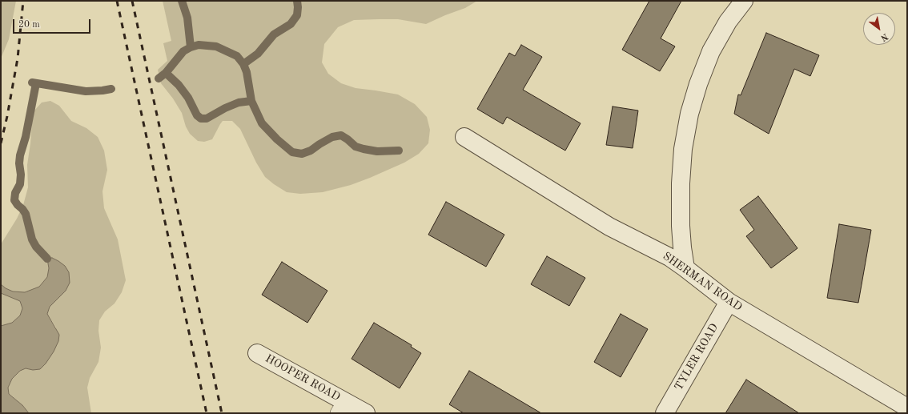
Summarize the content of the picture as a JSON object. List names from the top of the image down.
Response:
{
  "streets": {
    "street": ["SHERMAN ROAD", "TYLER ROAD", "HOOPER ROAD"]
  },
  "crossings": [
    ["SHERMAN ROAD", "TYLER ROAD"]
  ],
  "scale_bar": "20 m",
  "north": "bottom right"
}
